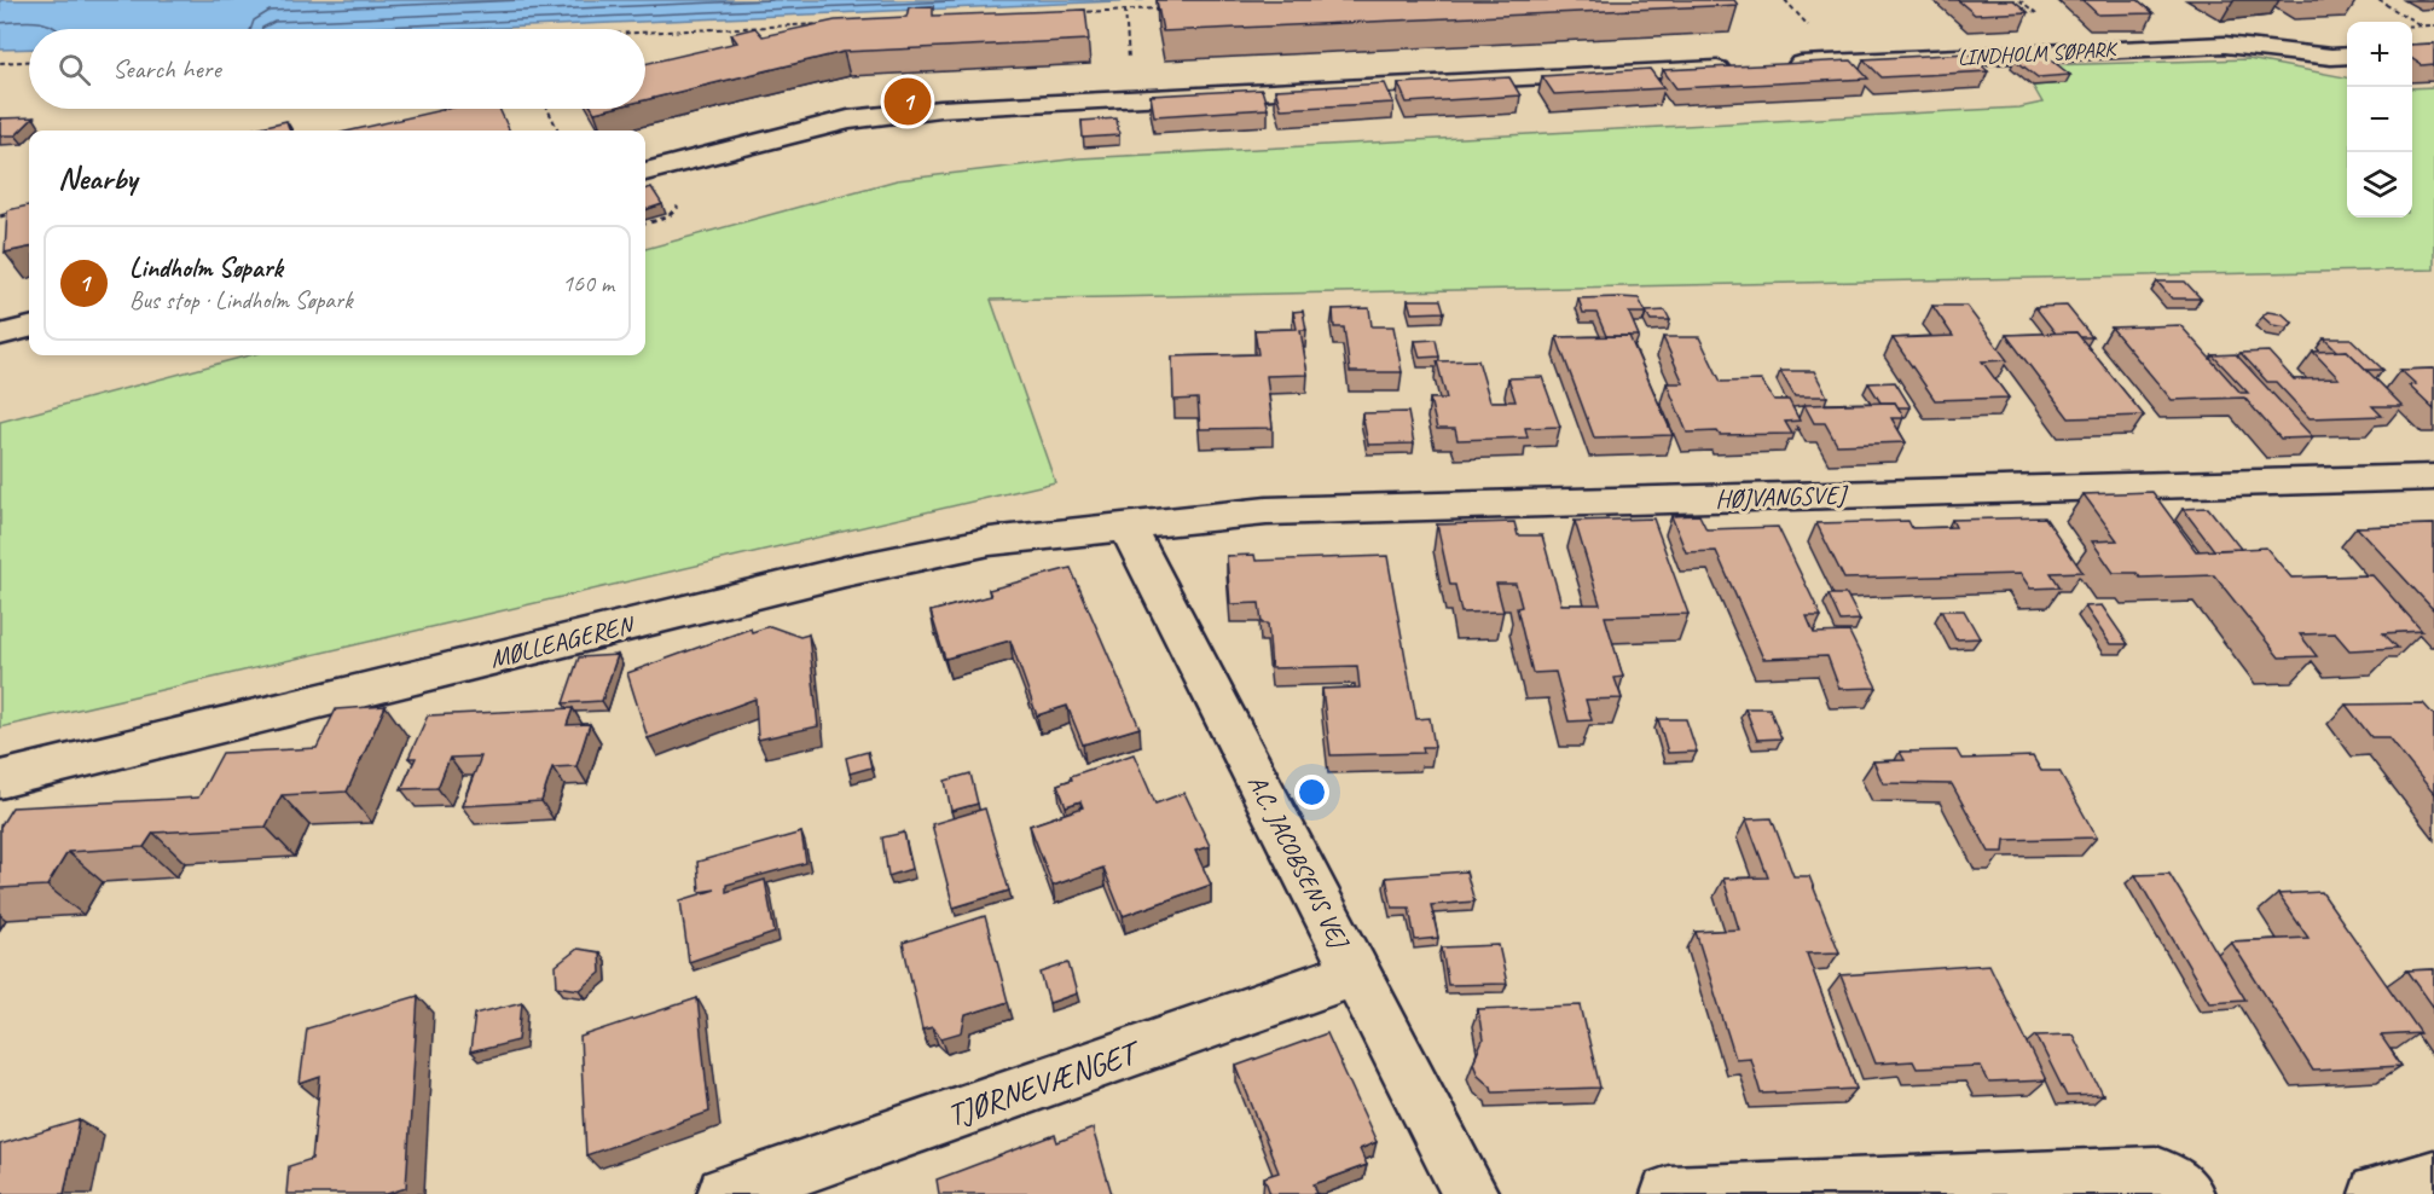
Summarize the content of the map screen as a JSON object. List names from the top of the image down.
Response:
{
  "streets": {
    "street": [
      "LINDHOLM SØPARK",
      "HØJVANGSVEJ",
      "MØLLEAGEREN",
      "A.C. JACOBSENS VEJ",
      "TJØRNEVÆNGET"
    ]
  },
  "crossings": [
    ["HØJVANGSVEJ", "MØLLEAGEREN"],
    ["HØJVANGSVEJ", "A.C. JACOBSENS VEJ"],
    ["MØLLEAGEREN", "A.C. JACOBSENS VEJ"],
    ["A.C. JACOBSENS VEJ", "TJØRNEVÆNGET"]
  ],
  "page": {
    "map_buttons": ["+", "−"],
    "search": "Search here",
    "pins": "1",
    "heading": "Nearby",
    "list": [
      {
        "mark": "1",
        "name": "Lindholm Søpark",
        "note": "Bus stop · Lindholm Søpark",
        "value": "160 m"
      }
    ]
  }
}
